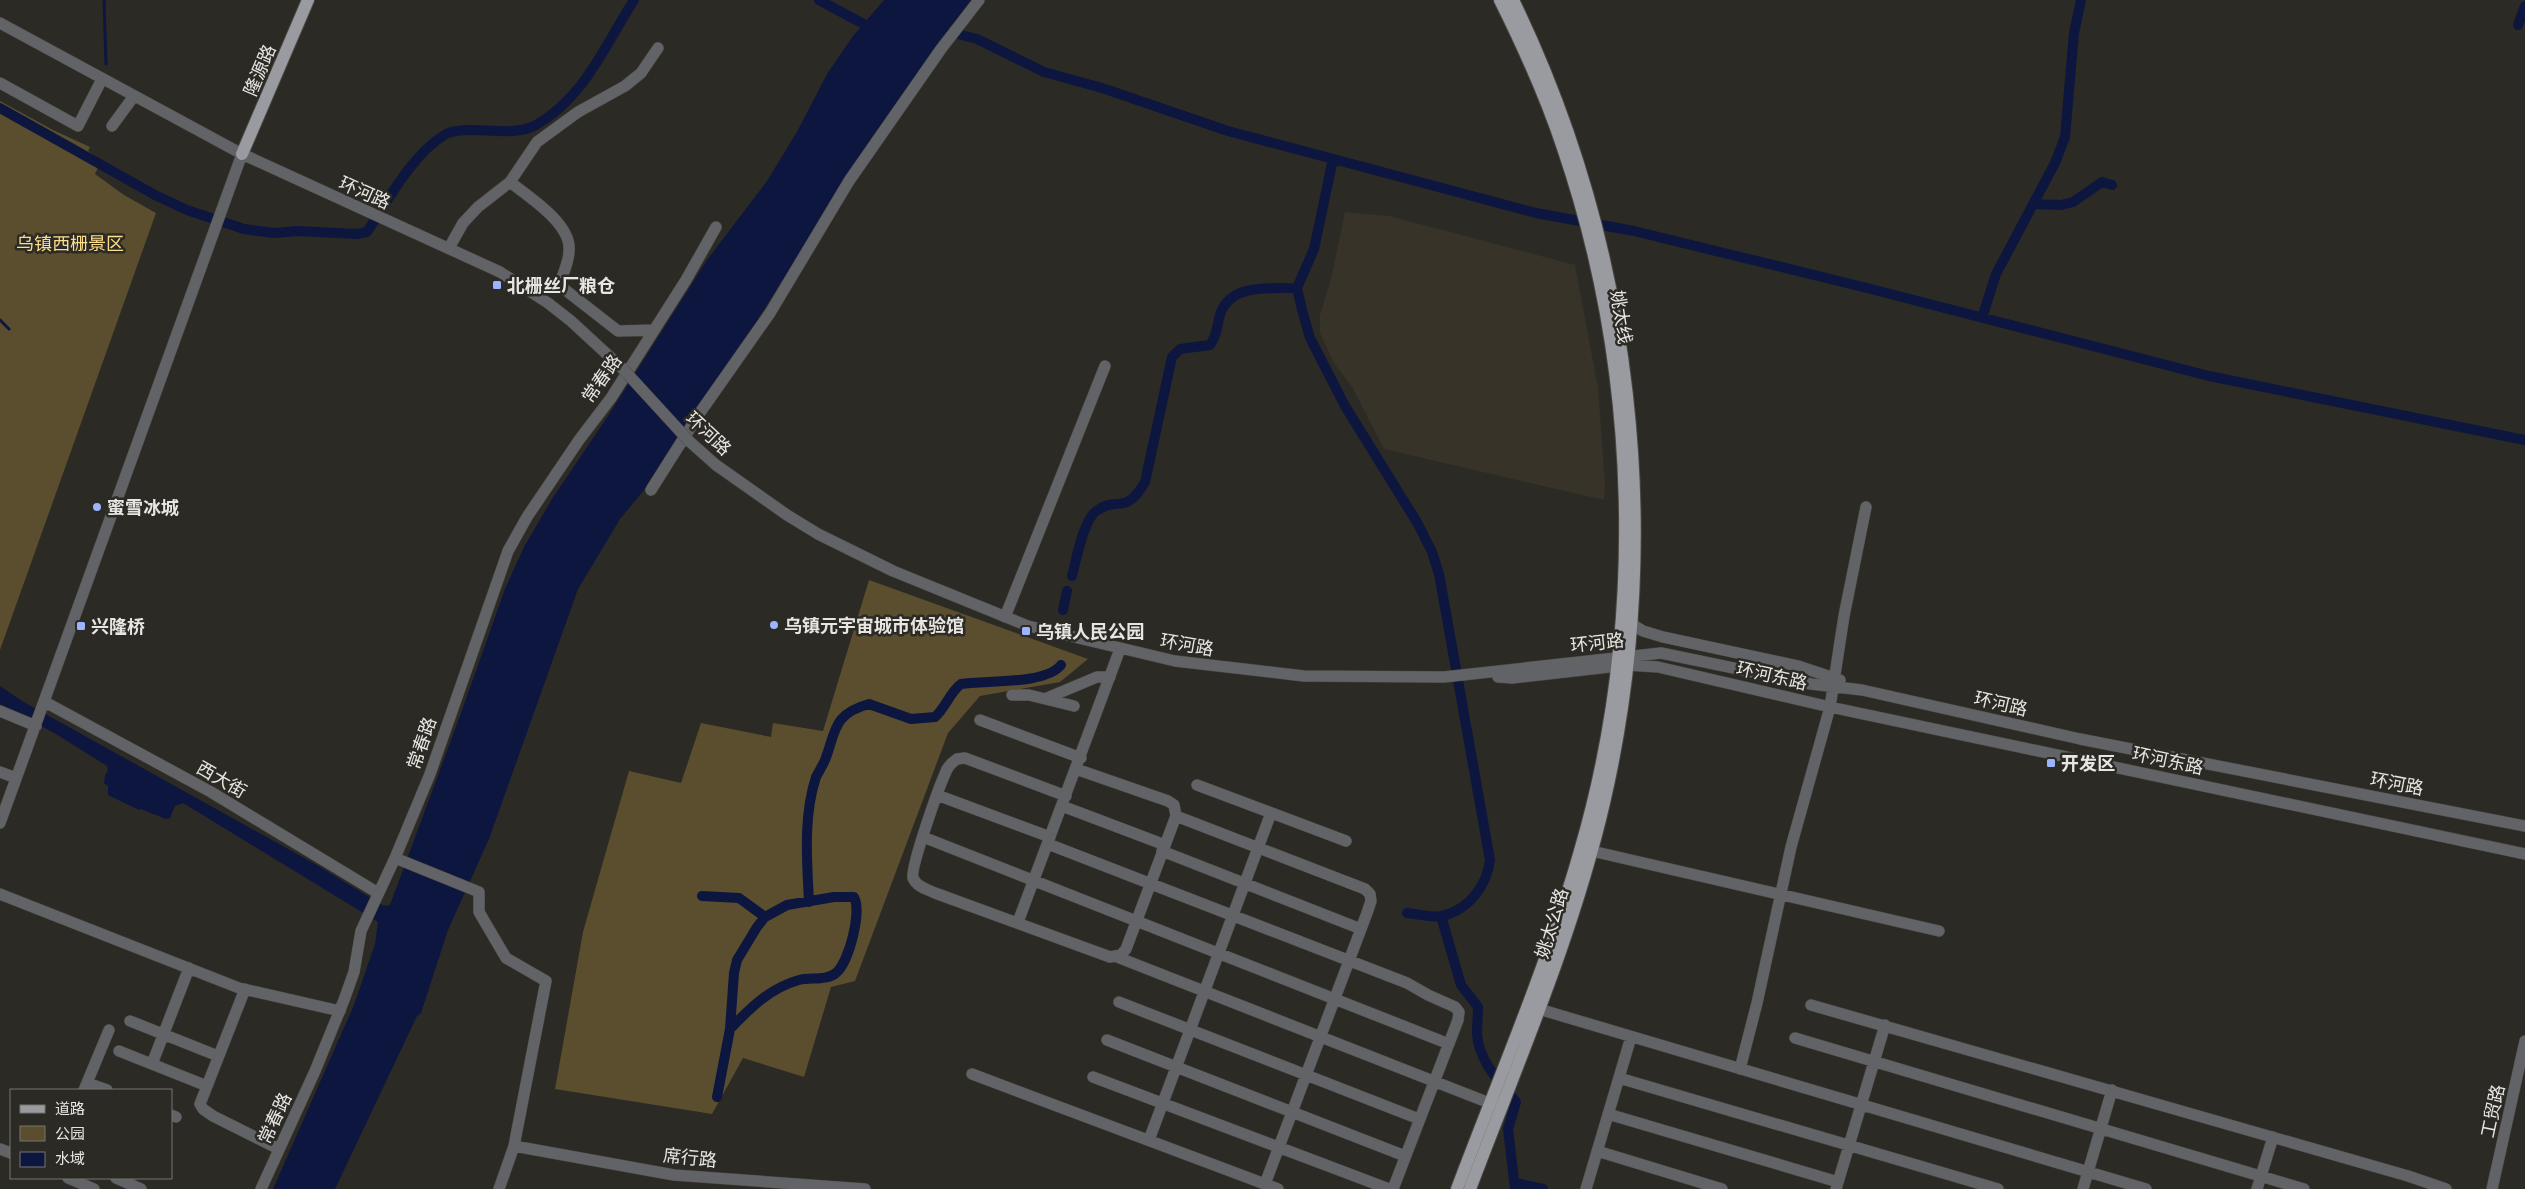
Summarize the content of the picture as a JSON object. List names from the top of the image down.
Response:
{
  "streets": {
    "main road": ["隆源路", "姚太线", "姚太公路"],
    "street": [
      "环河路",
      "常春路",
      "环河东路",
      "西大街",
      "工贸路",
      "席行路"
    ]
  },
  "crossings": [
    ["隆源路", "环河路"],
    ["环河路", "姚太线"],
    ["环河路", "环河东路"],
    ["环河路", "姚太公路"],
    ["姚太线", "环河东路"],
    ["姚太线", "姚太公路"],
    ["常春路", "西大街"],
    ["环河东路", "姚太公路"]
  ],
  "parks": ["乌镇西栅景区"],
  "places": {
    "transit": [
      "北栅丝厂粮仓",
      "兴隆桥",
      "乌镇人民公园",
      "开发区"
    ],
    "other": ["蜜雪冰城", "乌镇元宇宙城市体验馆"]
  },
  "legend": ["道路", "公园", "水域"]
}
